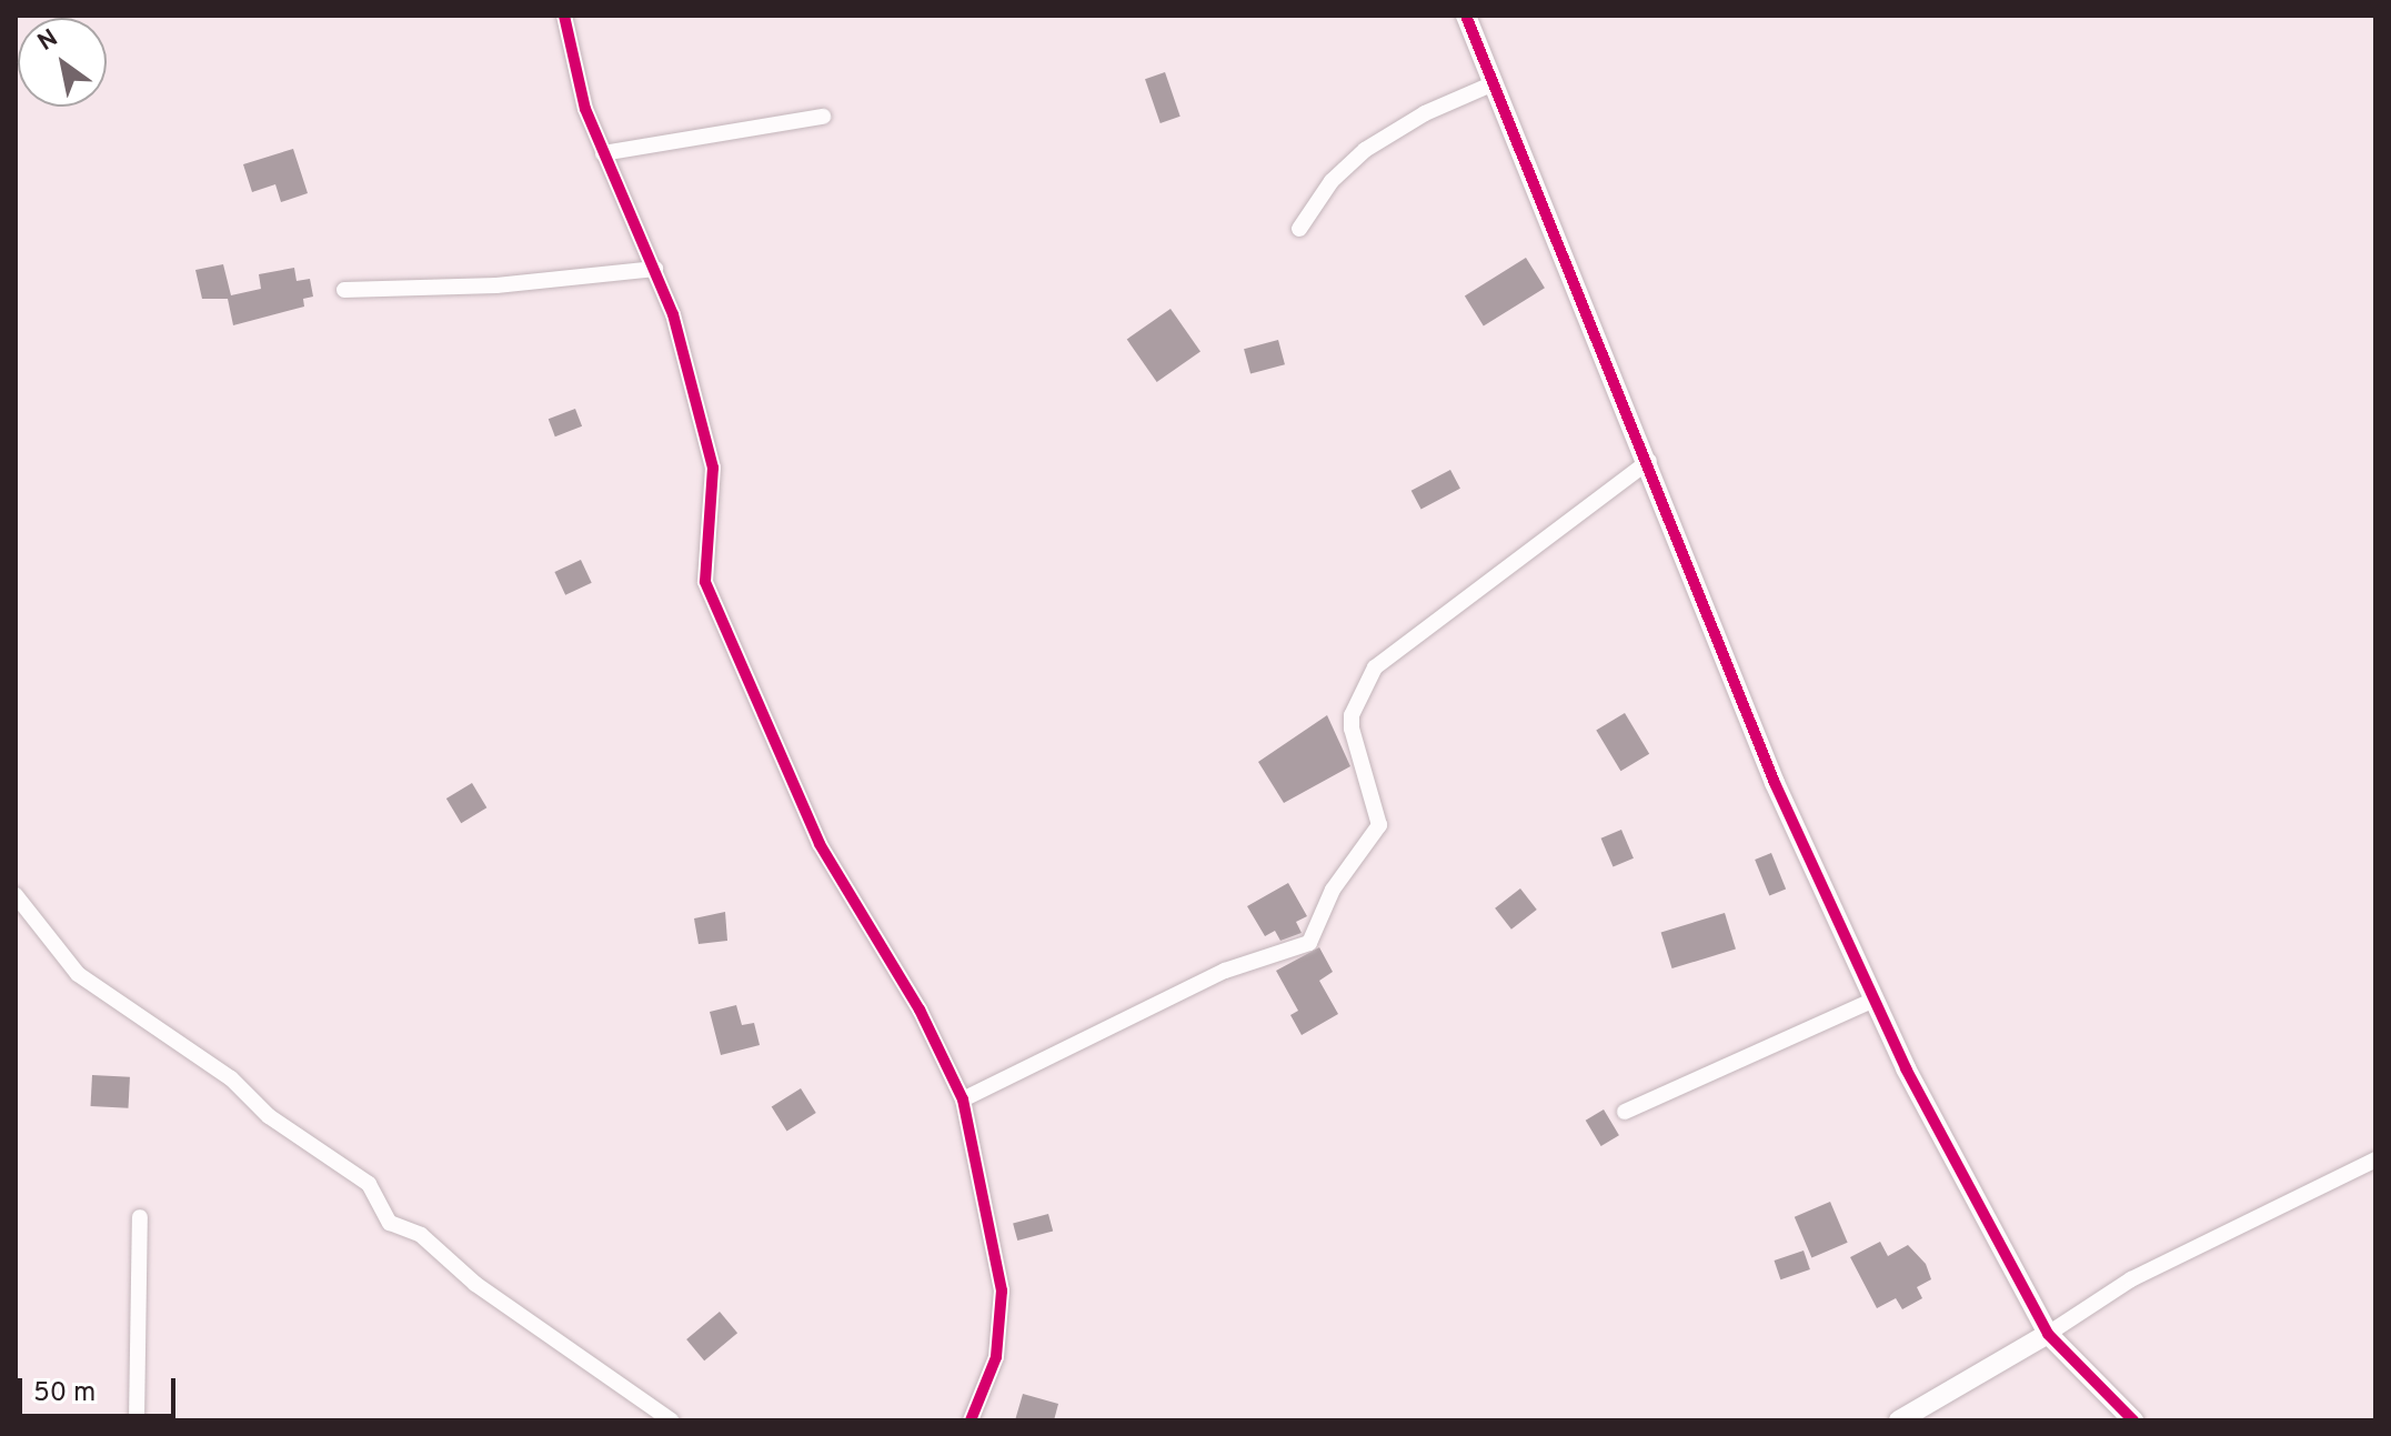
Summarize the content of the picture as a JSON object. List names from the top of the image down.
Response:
{
  "scale_bar": "50 m",
  "north": "top left"
}
